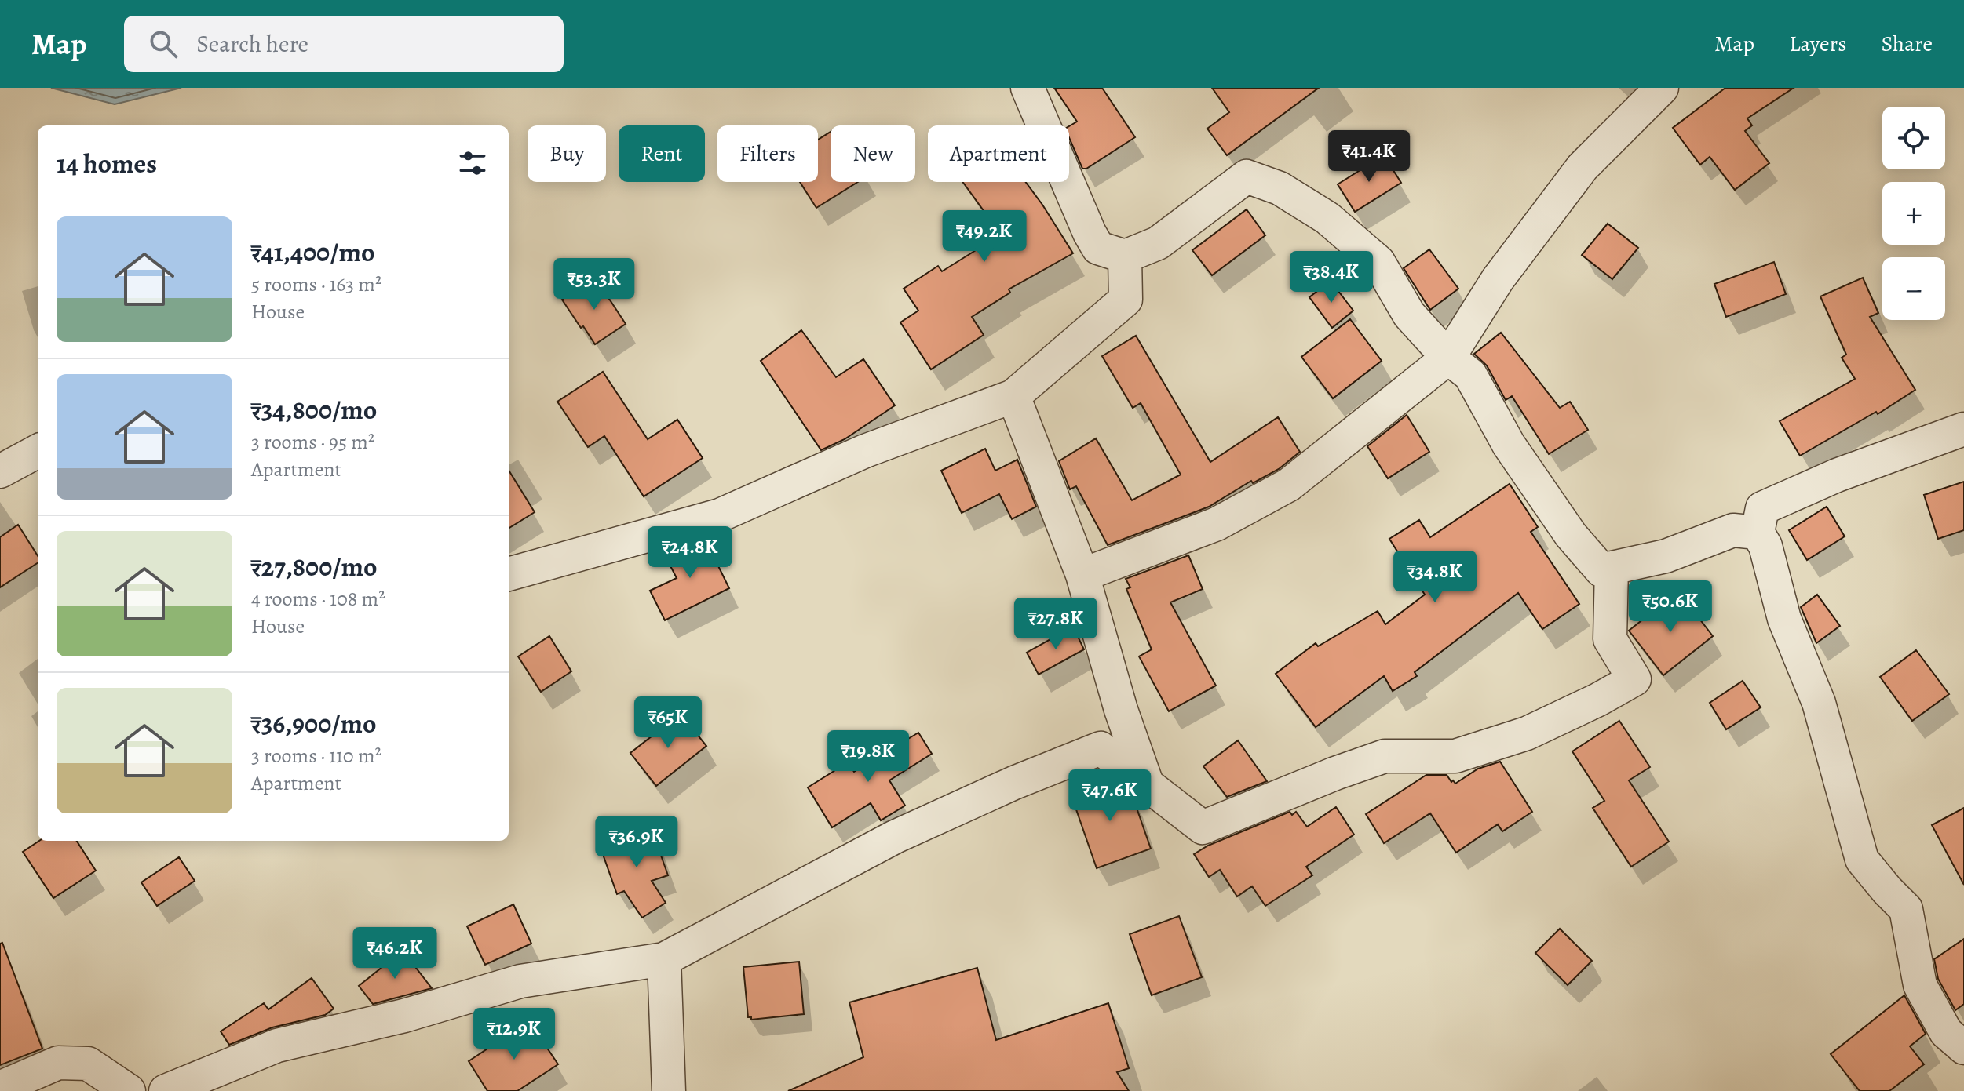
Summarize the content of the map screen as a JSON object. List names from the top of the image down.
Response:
{
  "page": {
    "header": "Map",
    "search": "Search here",
    "nav": ["Map", "Layers", "Share"],
    "map_buttons": ["+", "−"],
    "chip": [
      "Buy",
      "Rent",
      "Filters",
      "New",
      "Apartment"
    ],
    "heading": "14 homes",
    "price": [
      "₹41.4K",
      "₹49.2K",
      "₹38.4K",
      "₹53.3K",
      "₹24.8K",
      "₹34.8K",
      "₹50.6K",
      "₹27.8K",
      "₹65K",
      "₹19.8K",
      "₹47.6K",
      "₹36.9K",
      "₹46.2K",
      "₹12.9K"
    ],
    "list": [
      {
        "name": "₹41,400/mo",
        "note": "5 rooms · 163 m² · House"
      },
      {
        "name": "₹34,800/mo",
        "note": "3 rooms · 95 m² · Apartment"
      },
      {
        "name": "₹27,800/mo",
        "note": "4 rooms · 108 m² · House"
      },
      {
        "name": "₹36,900/mo",
        "note": "3 rooms · 110 m² · Apartment"
      }
    ]
  }
}
